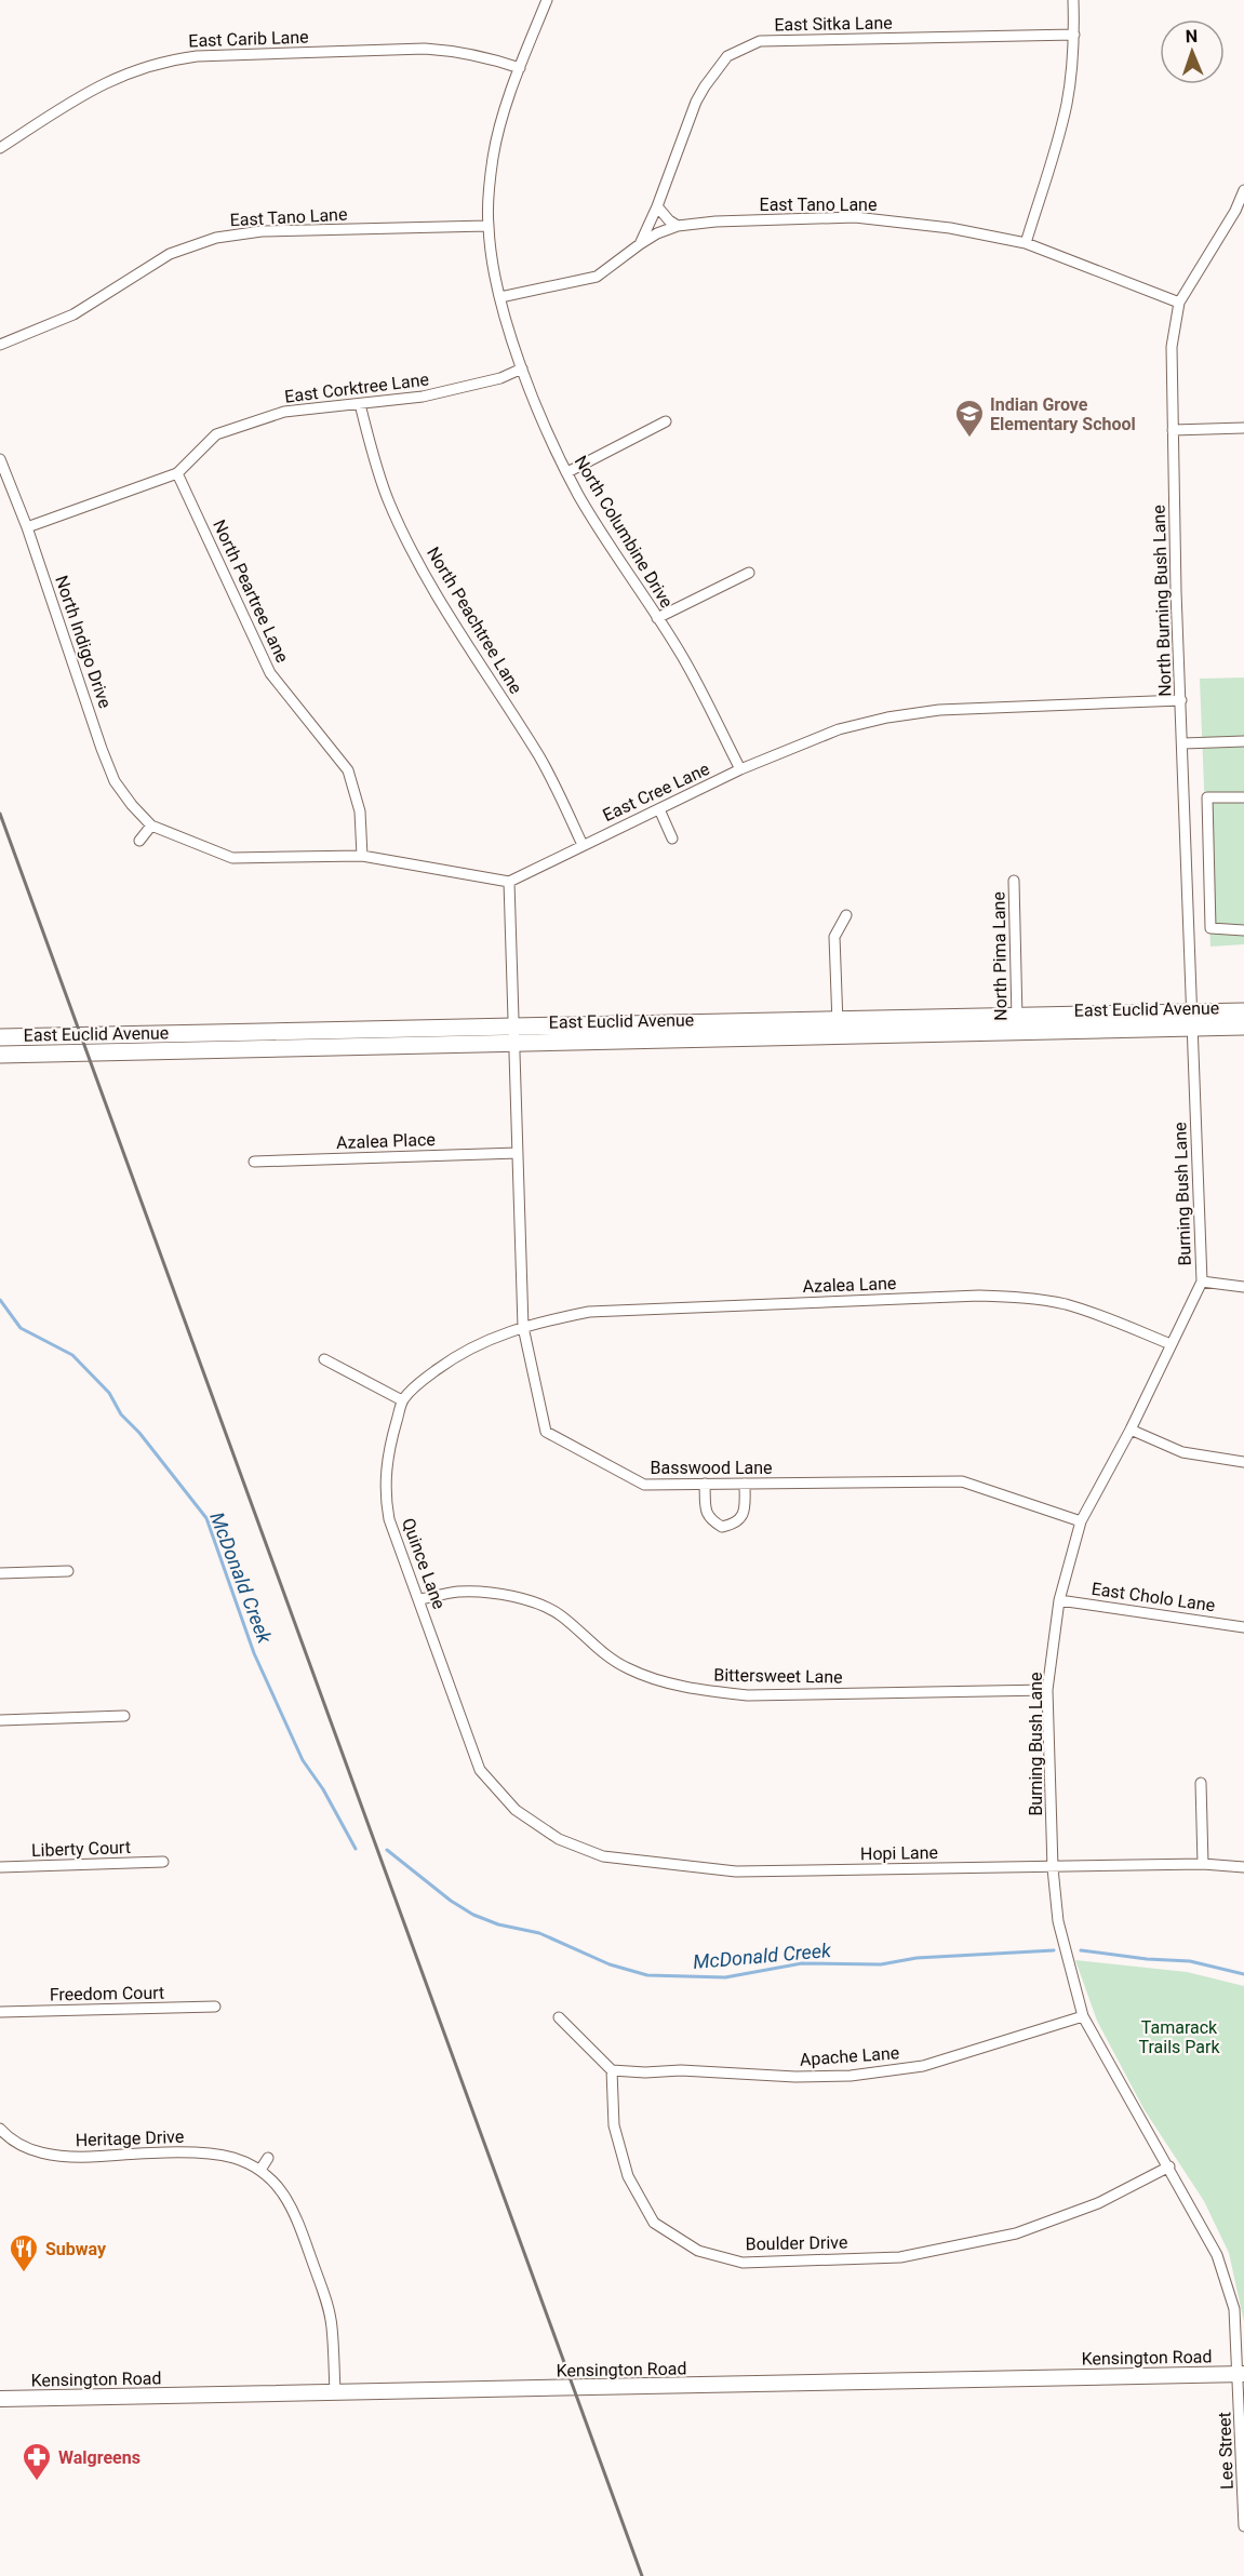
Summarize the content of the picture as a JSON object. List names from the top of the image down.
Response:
{
  "streets": {
    "main road": ["East Euclid Avenue", "Kensington Road"],
    "street": [
      "East Sitka Lane",
      "East Carib Lane",
      "East Tano Lane",
      "East Corktree Lane",
      "North Columbine Drive",
      "North Peartree Lane",
      "North Burning Bush Lane",
      "North Peachtree Lane",
      "North Indigo Drive",
      "East Cree Lane",
      "North Pima Lane",
      "Azalea Place",
      "Burning Bush Lane",
      "Azalea Lane",
      "Basswood Lane",
      "Quince Lane",
      "East Cholo Lane",
      "Bittersweet Lane",
      "Liberty Court",
      "Hopi Lane",
      "Freedom Court",
      "Apache Lane",
      "Heritage Drive",
      "Boulder Drive",
      "Lee Street"
    ]
  },
  "crossings": [
    ["East Sitka Lane", "East Tano Lane"],
    ["East Carib Lane", "North Columbine Drive"],
    ["East Tano Lane", "North Columbine Drive"],
    ["East Tano Lane", "North Burning Bush Lane"],
    ["East Corktree Lane", "North Columbine Drive"],
    ["East Corktree Lane", "North Peartree Lane"],
    ["East Corktree Lane", "North Peachtree Lane"],
    ["East Corktree Lane", "North Indigo Drive"],
    ["North Columbine Drive", "East Cree Lane"],
    ["North Burning Bush Lane", "East Cree Lane"],
    ["North Burning Bush Lane", "East Euclid Avenue"],
    ["North Burning Bush Lane", "Burning Bush Lane"],
    ["North Peachtree Lane", "East Cree Lane"],
    ["East Cree Lane", "Basswood Lane"],
    ["North Pima Lane", "East Euclid Avenue"],
    ["East Euclid Avenue", "Burning Bush Lane"],
    ["East Euclid Avenue", "Basswood Lane"],
    ["Azalea Place", "Basswood Lane"],
    ["Burning Bush Lane", "Azalea Lane"],
    ["Burning Bush Lane", "Basswood Lane"],
    ["Burning Bush Lane", "East Cholo Lane"],
    ["Burning Bush Lane", "Bittersweet Lane"],
    ["Burning Bush Lane", "Hopi Lane"],
    ["Burning Bush Lane", "Apache Lane"],
    ["Burning Bush Lane", "Boulder Drive"],
    ["Burning Bush Lane", "Kensington Road"],
    ["Burning Bush Lane", "Lee Street"],
    ["Azalea Lane", "Basswood Lane"],
    ["Quince Lane", "Bittersweet Lane"],
    ["Quince Lane", "Hopi Lane"],
    ["Apache Lane", "Boulder Drive"],
    ["Heritage Drive", "Kensington Road"],
    ["Kensington Road", "Lee Street"]
  ],
  "water": ["McDonald Creek"],
  "parks": ["Tamarack Trails Park"],
  "places": {
    "school or university": ["Indian Grove Elementary School"],
    "restaurant": ["Subway"],
    "pharmacy": ["Walgreens"]
  },
  "north": "top"
}
